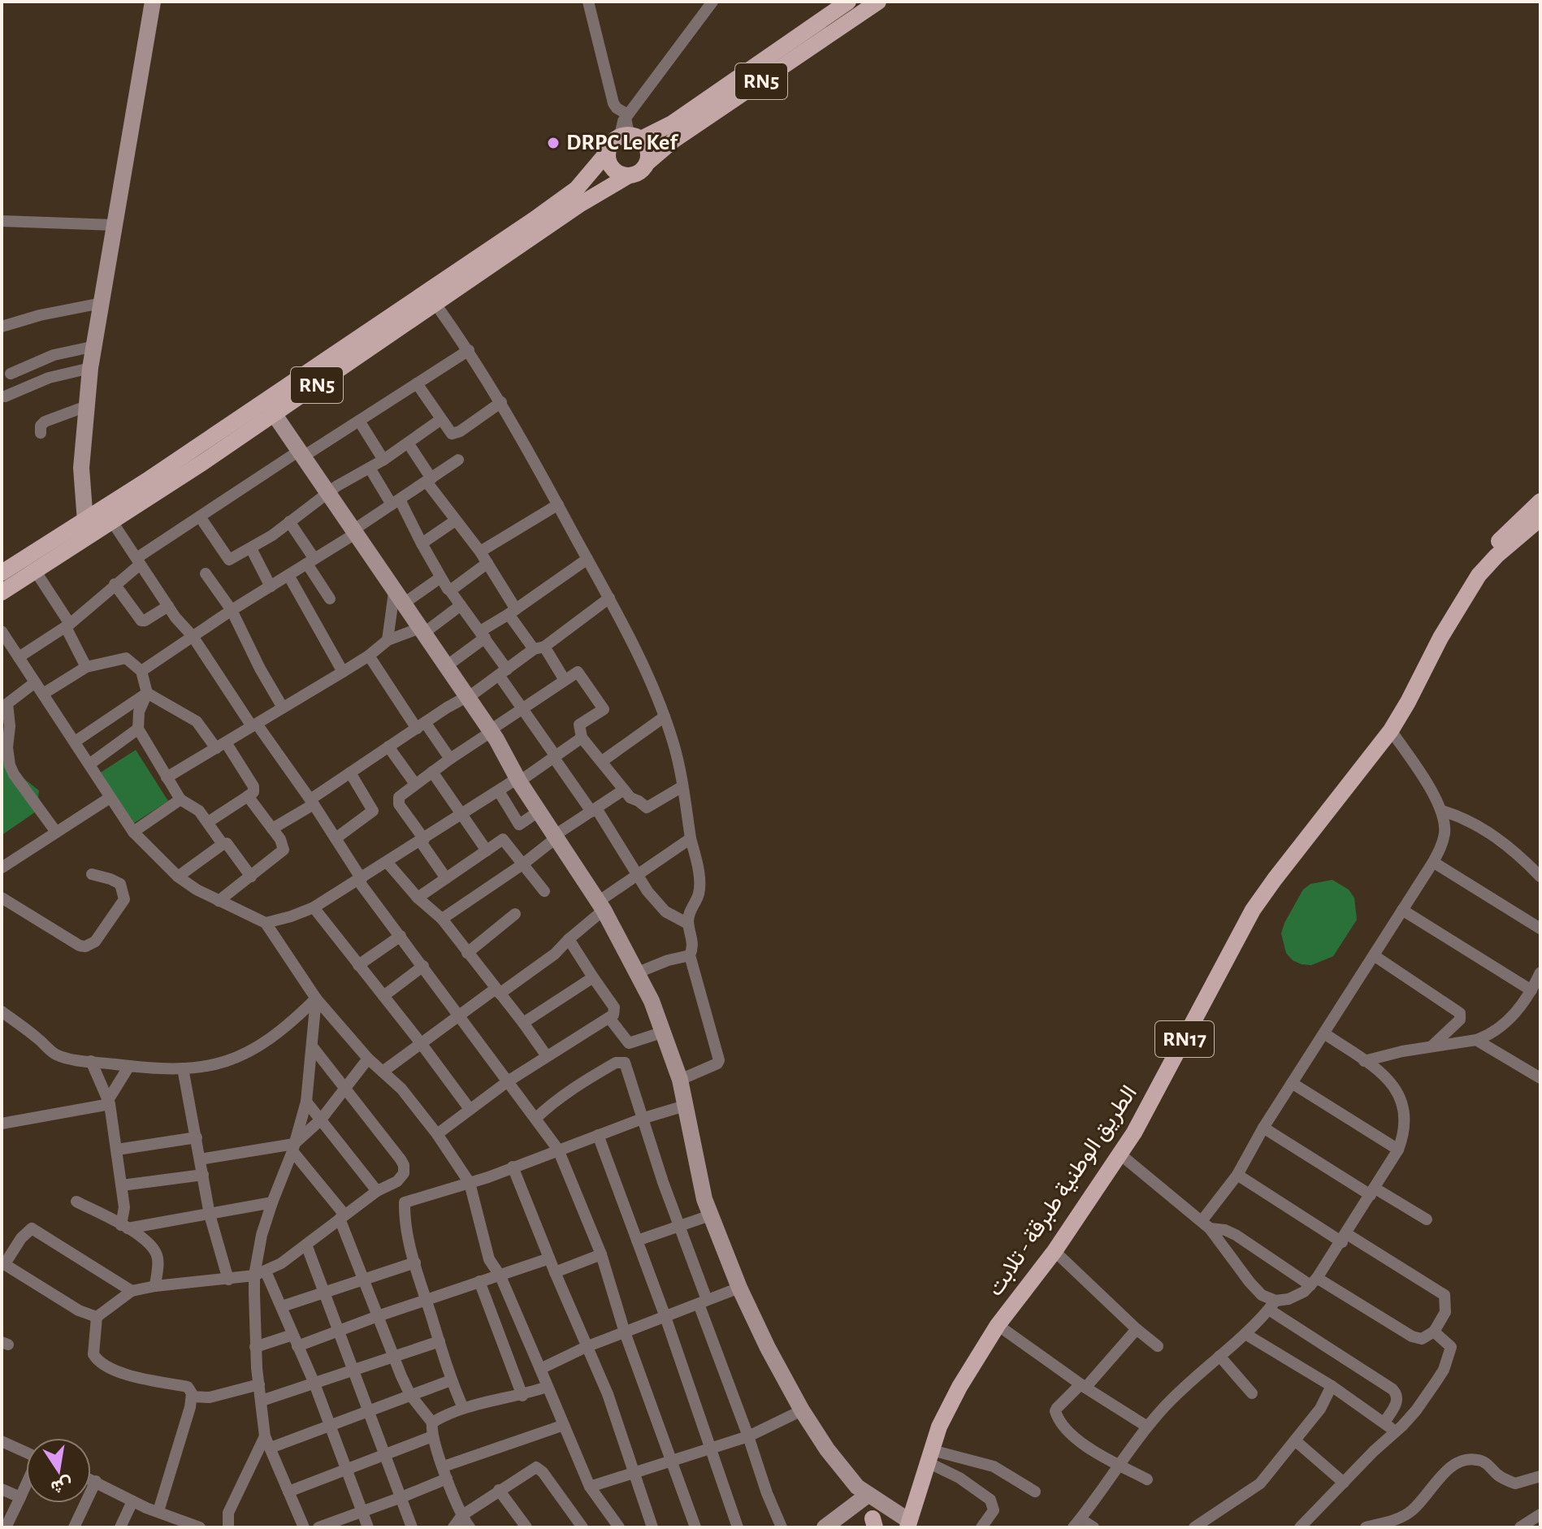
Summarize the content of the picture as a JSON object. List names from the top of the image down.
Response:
{
  "streets": {
    "main road": ["RN5", "RN17", "الطريق الوطنية طبرقة - تلابت"]
  },
  "places": ["DRPC Le Kef"],
  "north": "bottom"
}
